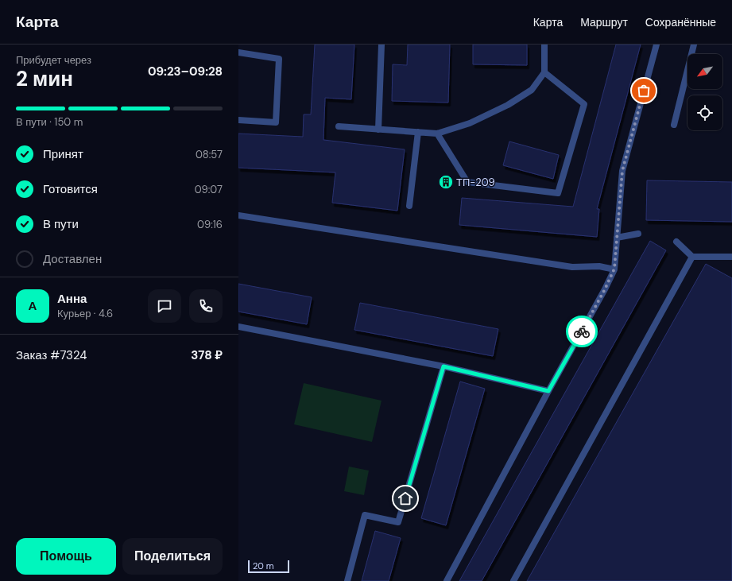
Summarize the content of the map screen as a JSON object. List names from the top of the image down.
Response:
{
  "places": {
    "building": ["ТП-209"]
  },
  "scale_bar": "20 m",
  "north": "bottom left",
  "page": {
    "header": "Карта",
    "nav": ["Карта", "Маршрут", "Сохранённые"],
    "heading": ["2 мин", "Прибудет через", "09:23–09:28"],
    "panel": [
      "Анна",
      "Курьер · 4.6",
      "Заказ #7324",
      "378 ₽"
    ],
    "bar": "В пути · 150 m",
    "list": [
      ["Принят", "08:57"],
      ["Готовится", "09:07"],
      ["В пути", "09:16"],
      "Доставлен"
    ],
    "round": "А",
    "buttons": ["Помощь", "Поделиться"],
    "scale": "20 m"
  }
}
